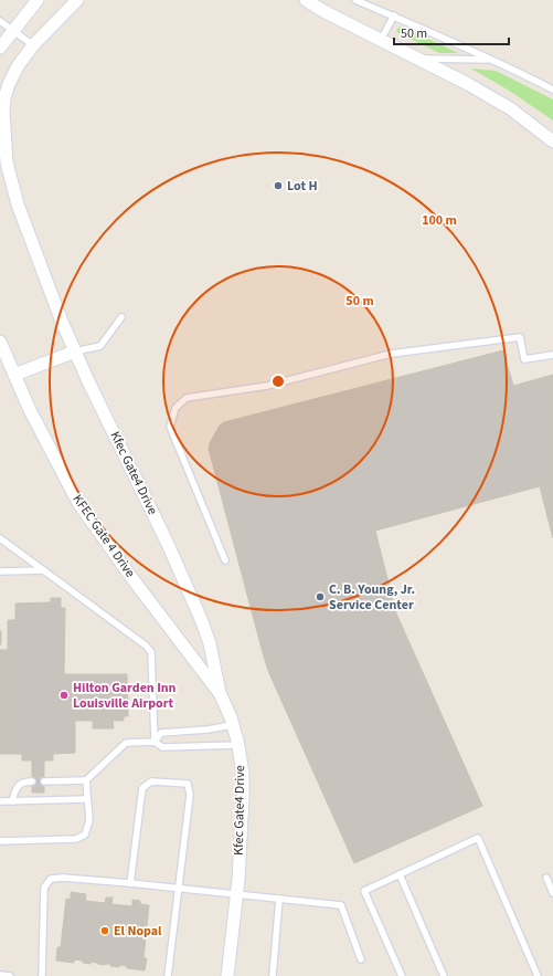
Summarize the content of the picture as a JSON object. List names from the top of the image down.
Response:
{
  "streets": {
    "street": ["Kfec Gate4 Drive", "KFEC Gate 4 Drive"]
  },
  "crossings": [
    ["Kfec Gate4 Drive", "KFEC Gate 4 Drive"]
  ],
  "places": [
    "Lot H",
    "C. B. Young, Jr. Service Center",
    "Hilton Garden Inn Louisville Airport",
    "El Nopal"
  ],
  "scale_bar": "50 m",
  "rings": ["100 m", "50 m"]
}
